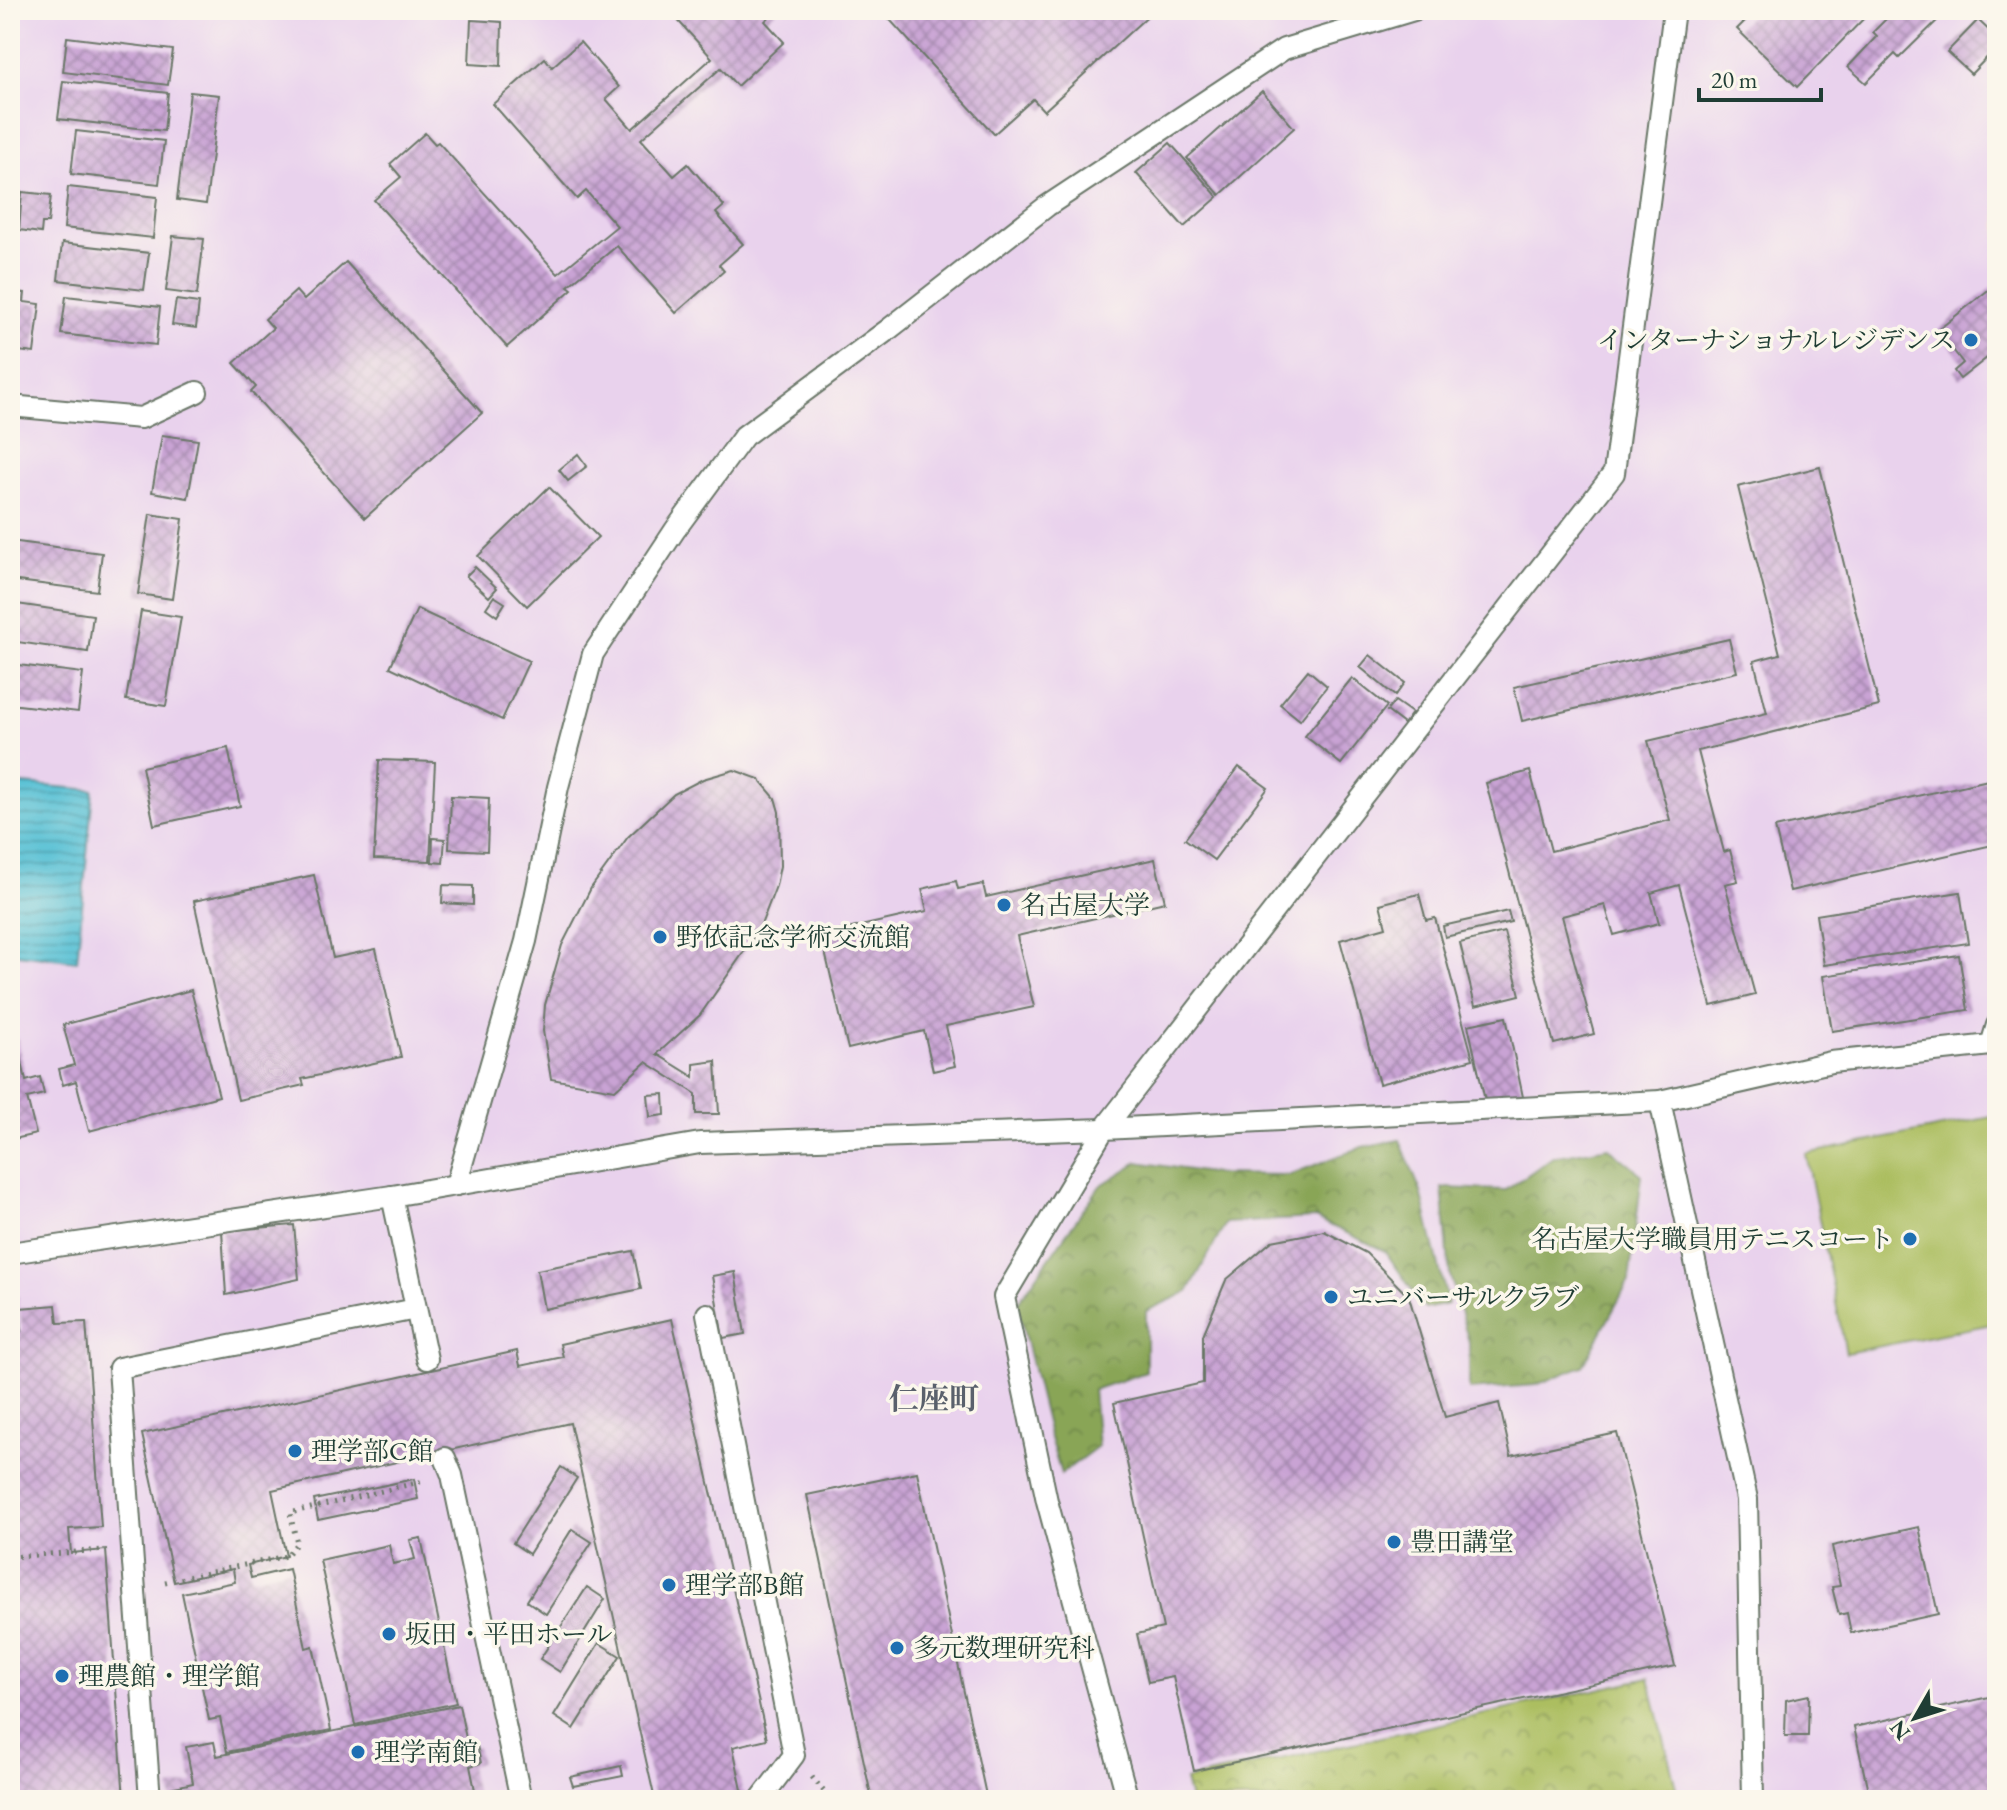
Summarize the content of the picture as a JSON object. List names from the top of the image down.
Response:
{
  "districts": ["仁座町"],
  "places": [
    "インターナショナルレジデンス",
    "名古屋大学",
    "野依記念学術交流館",
    "名古屋大学職員用テニスコート",
    "ユニバーサルクラブ",
    "理学部C館",
    "豊田講堂",
    "理学部B館",
    "坂田・平田ホール",
    "多元数理研究科",
    "理農館・理学館",
    "理学南館"
  ],
  "scale_bar": "20 m",
  "north": "bottom left"
}
